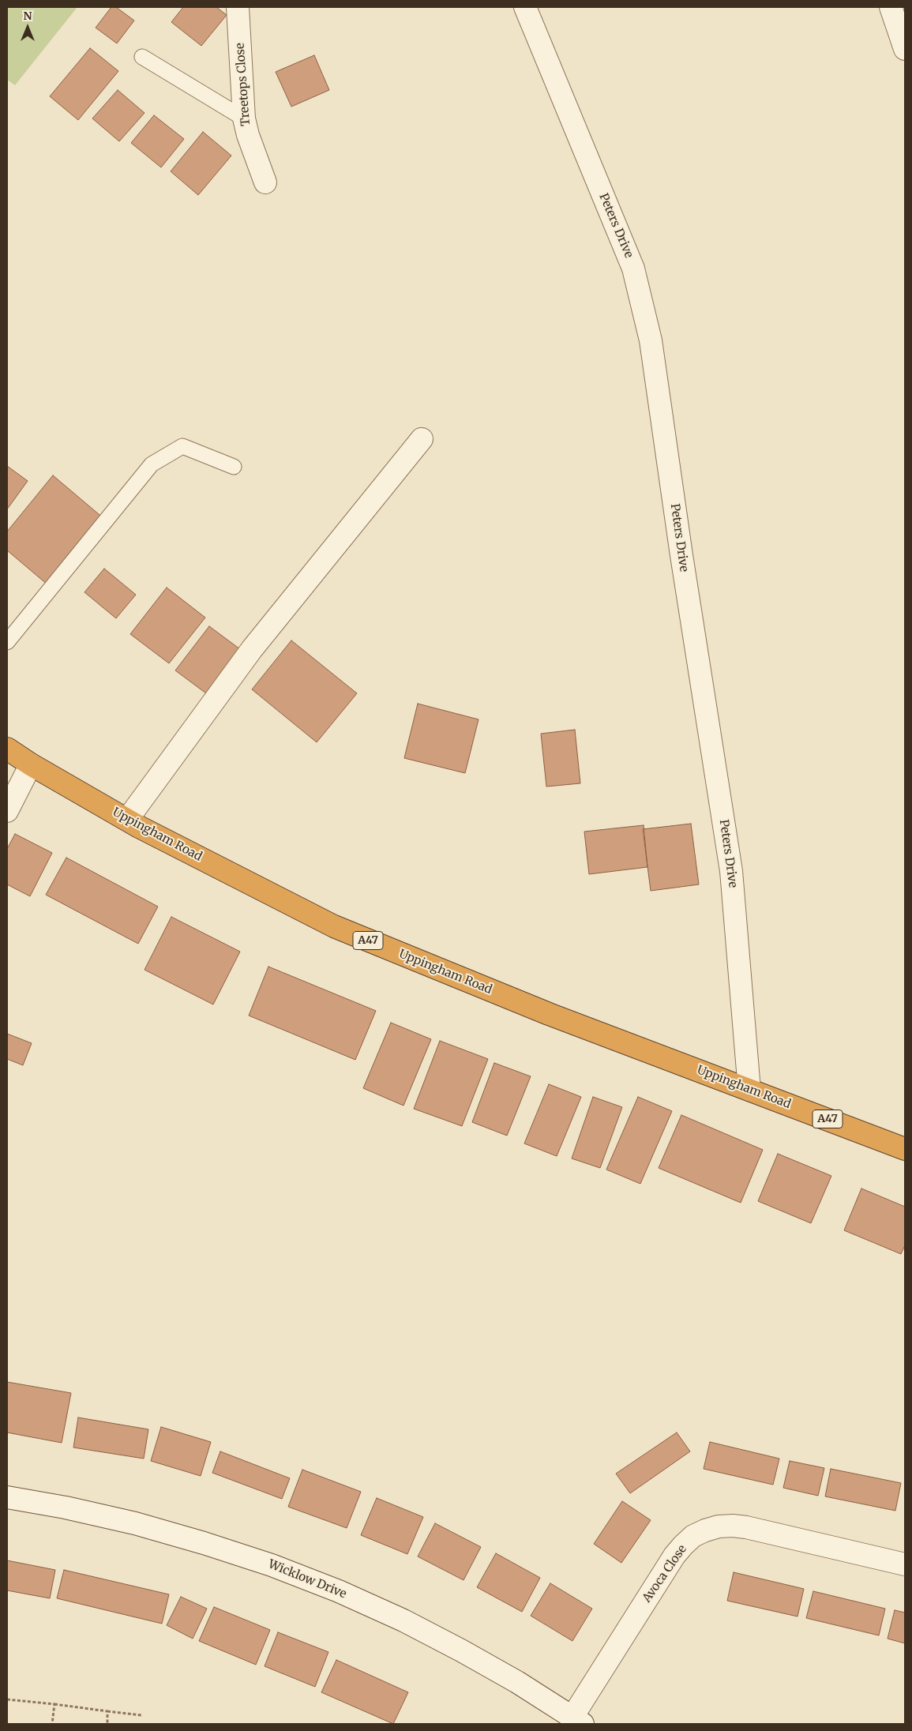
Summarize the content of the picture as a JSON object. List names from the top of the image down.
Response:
{
  "streets": {
    "highway": ["Uppingham Road", "A47"],
    "street": [
      "Treetops Close",
      "Peters Drive",
      "Avoca Close",
      "Wicklow Drive"
    ]
  },
  "crossings": [
    ["Peters Drive", "Uppingham Road"],
    ["Avoca Close", "Wicklow Drive"]
  ],
  "north": "top"
}
